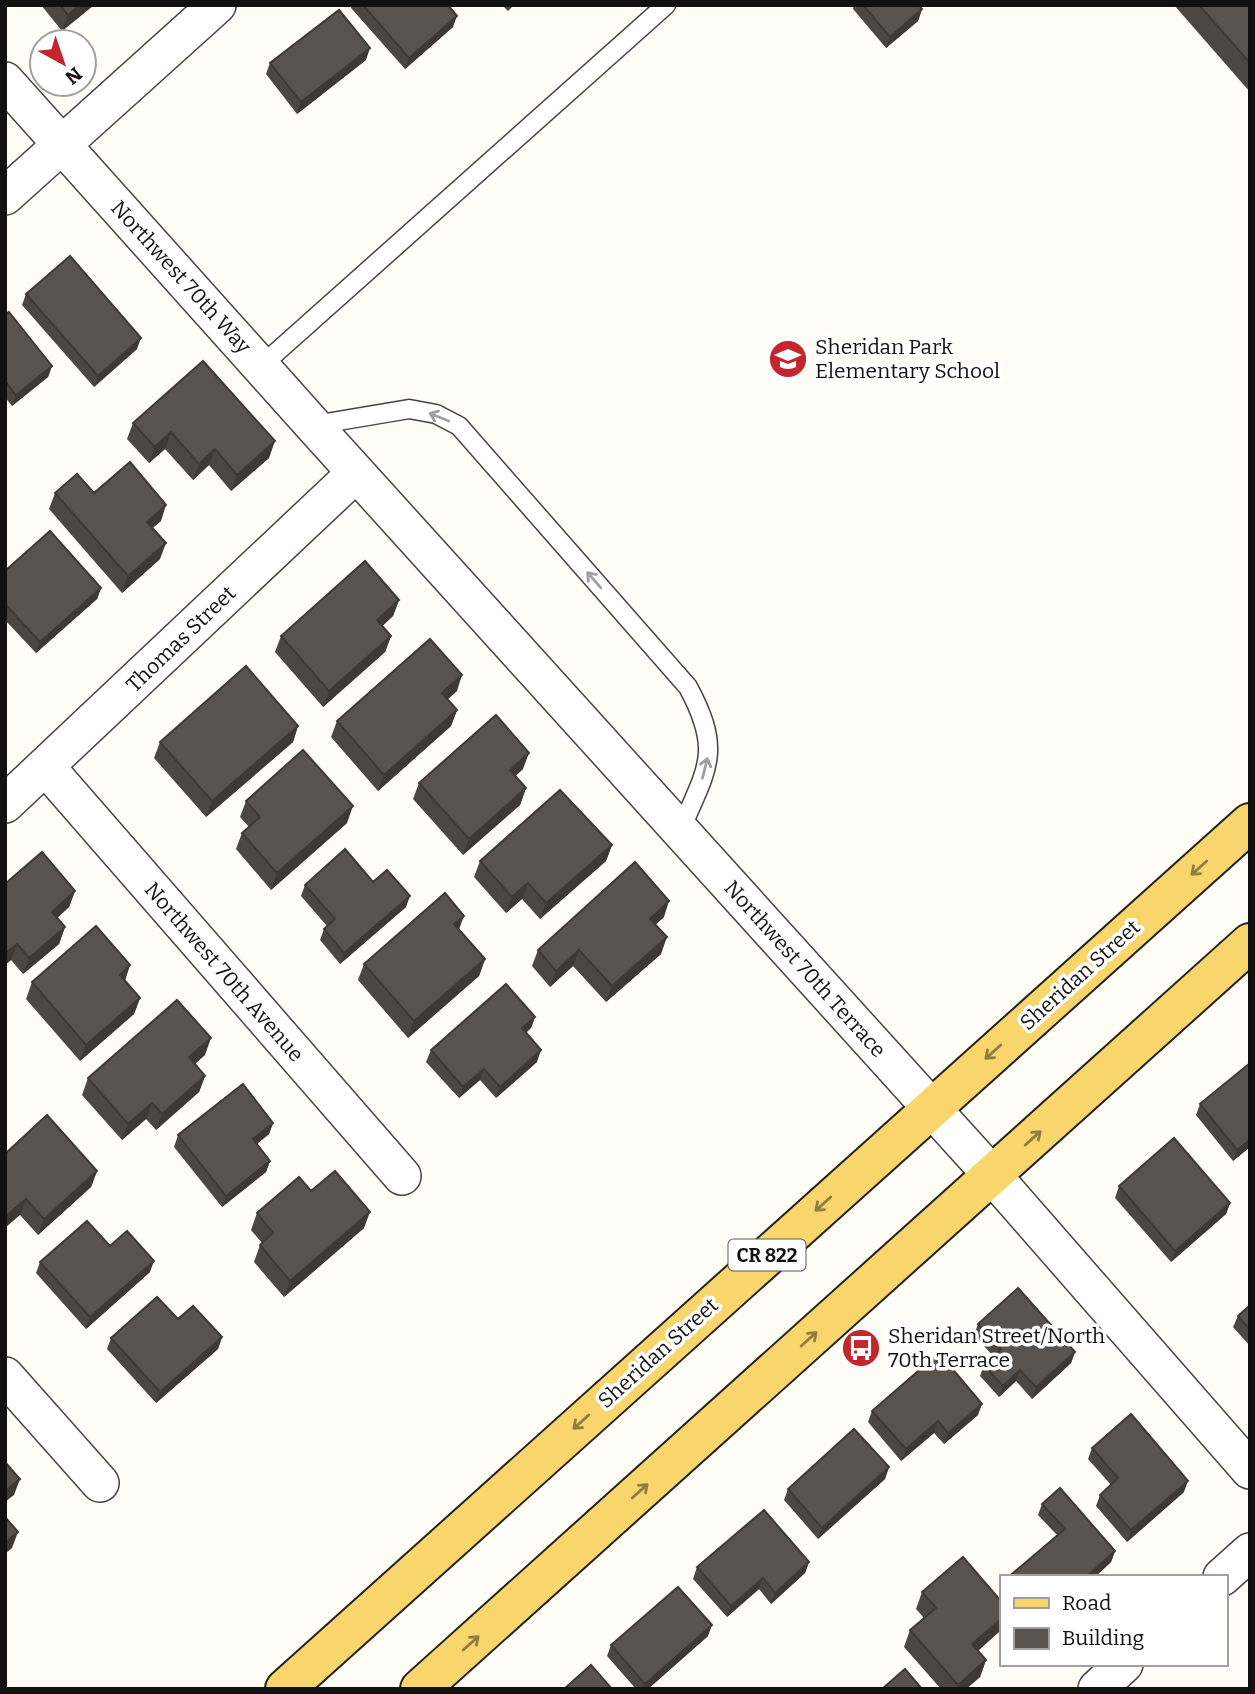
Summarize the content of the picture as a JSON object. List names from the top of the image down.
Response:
{
  "streets": {
    "main road": ["Sheridan Street", "CR 822"],
    "street": [
      "Northwest 70th Way",
      "Thomas Street",
      "Northwest 70th Terrace",
      "Northwest 70th Avenue"
    ]
  },
  "crossings": [
    ["Northwest 70th Way", "Thomas Street"],
    ["Northwest 70th Way", "Northwest 70th Terrace"],
    ["Thomas Street", "Northwest 70th Terrace"],
    ["Thomas Street", "Northwest 70th Avenue"],
    ["Northwest 70th Terrace", "Sheridan Street"]
  ],
  "places": {
    "school or university": ["Sheridan Park Elementary School"],
    "bus stop": ["Sheridan Street/North 70th Terrace"]
  },
  "legend": ["Road", "Building"],
  "north": "bottom right"
}
